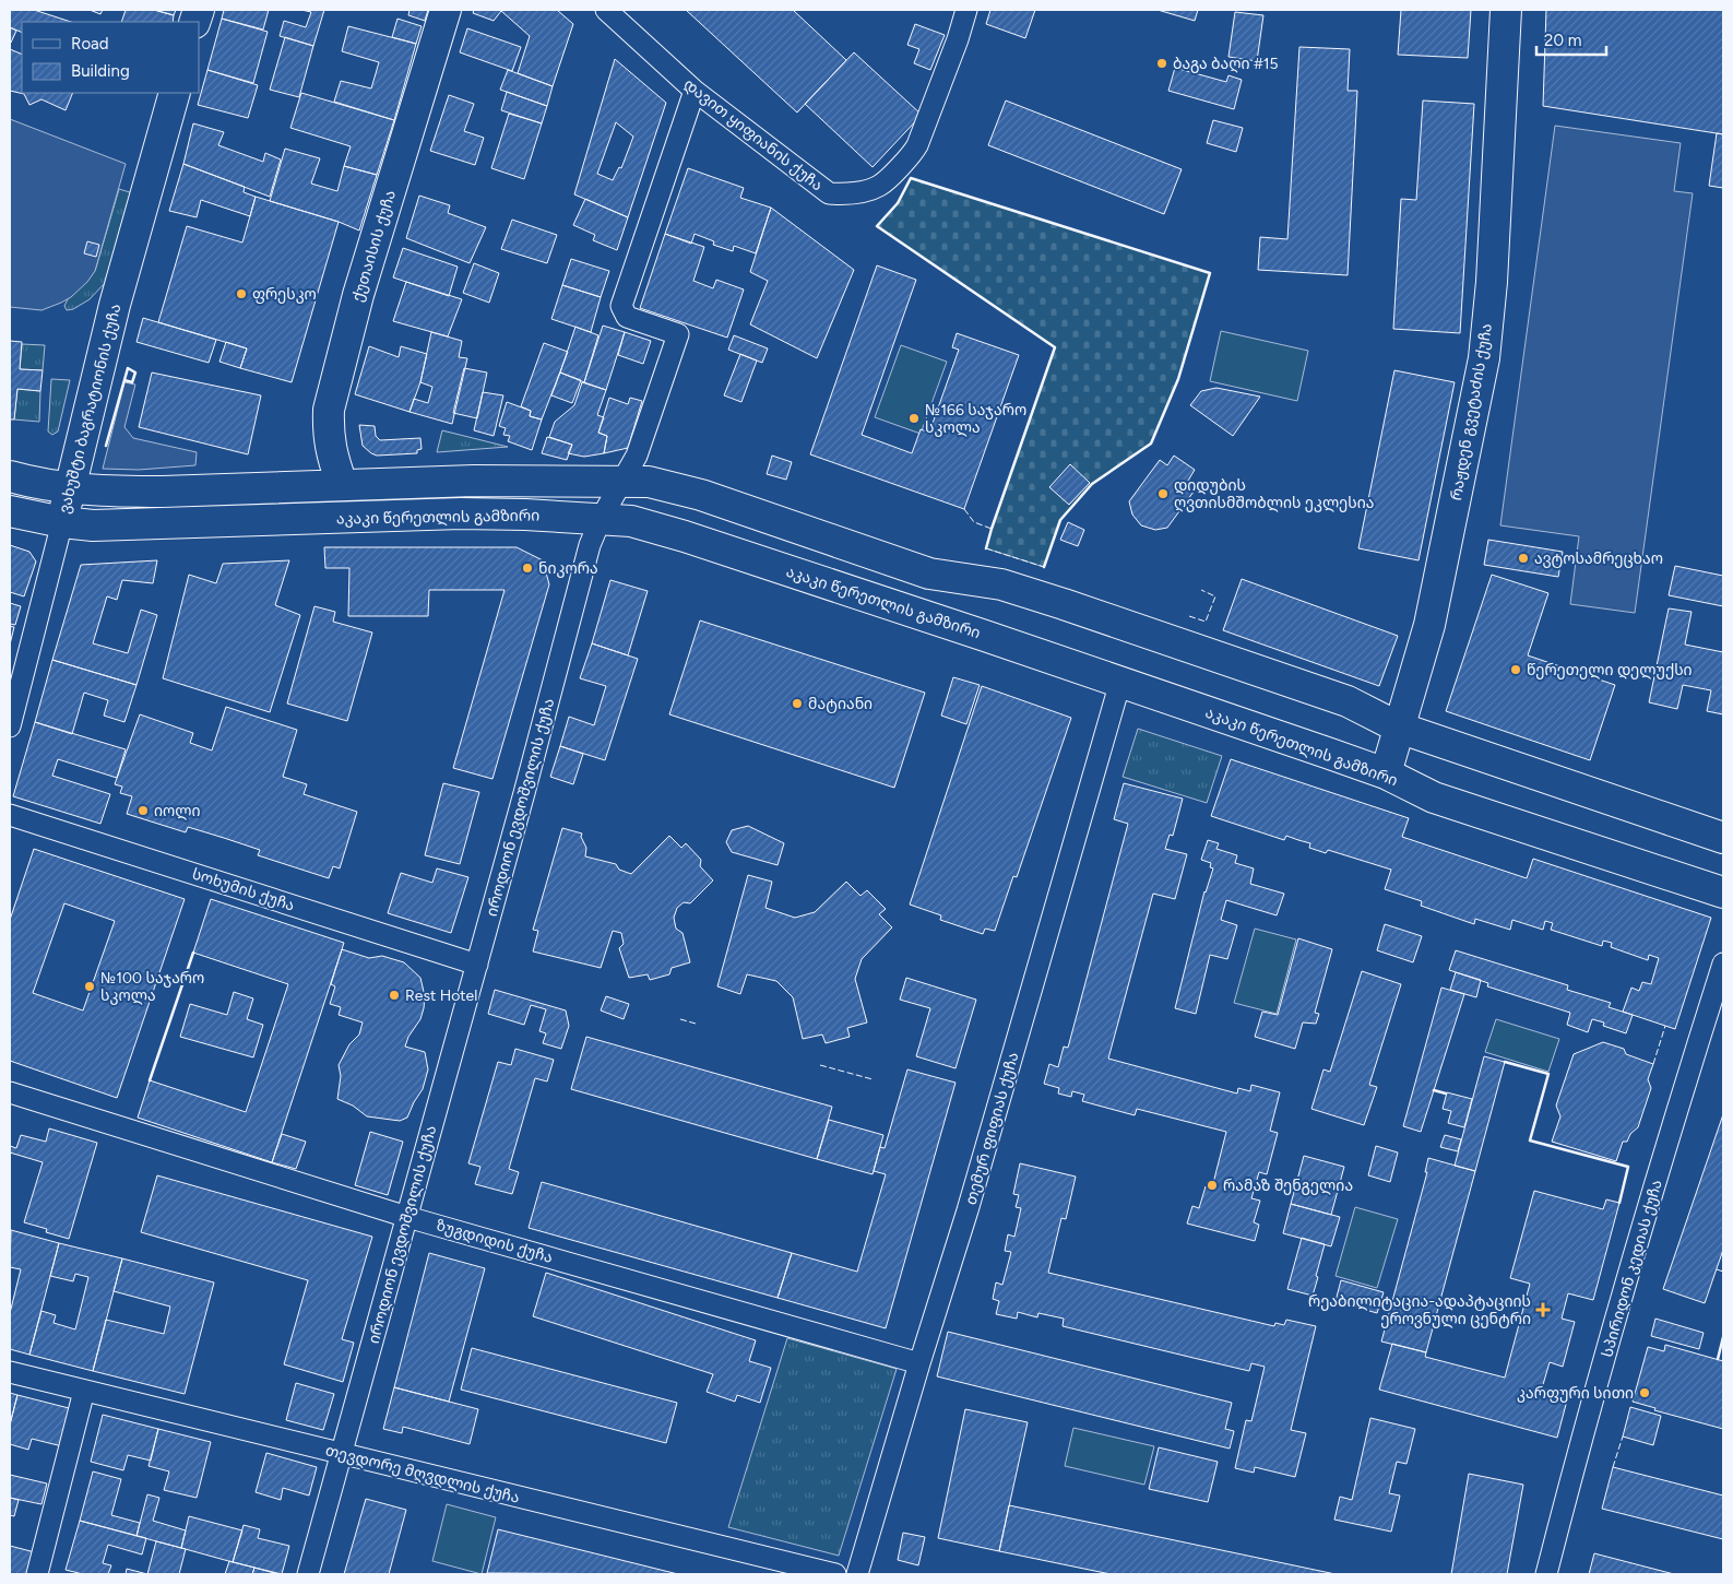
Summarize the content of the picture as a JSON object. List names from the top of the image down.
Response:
{
  "streets": {
    "main road": [
      "ქუთაისის ქუჩა",
      "ვახუშტი ბაგრატიონის ქუჩა",
      "რაჟდენ გვეტაძის ქუჩა",
      "აკაკი წერეთლის გამზირი"
    ],
    "street": [
      "დავით ყიფიანის ქუჩა",
      "იროდიონ ევდოშვილის ქუჩა",
      "სოხუმის ქუჩა",
      "თემურ ფიფიას ქუჩა",
      "ზუგდიდის ქუჩა",
      "სპირიდონ კედიას ქუჩა",
      "თევდორე მღვდლის ქუჩა"
    ]
  },
  "crossings": [
    ["დავით ყიფიანის ქუჩა", "იროდიონ ევდოშვილის ქუჩა"],
    ["ვახუშტი ბაგრატიონის ქუჩა", "აკაკი წერეთლის გამზირი"],
    ["რაჟდენ გვეტაძის ქუჩა", "აკაკი წერეთლის გამზირი"],
    ["აკაკი წერეთლის გამზირი", "იროდიონ ევდოშვილის ქუჩა"],
    ["აკაკი წერეთლის გამზირი", "თემურ ფიფიას ქუჩა"],
    ["იროდიონ ევდოშვილის ქუჩა", "სოხუმის ქუჩა"],
    ["იროდიონ ევდოშვილის ქუჩა", "ზუგდიდის ქუჩა"],
    ["იროდიონ ევდოშვილის ქუჩა", "თევდორე მღვდლის ქუჩა"],
    ["თემურ ფიფიას ქუჩა", "ზუგდიდის ქუჩა"]
  ],
  "places": {
    "other": [
      "ბაგა ბაღი #15",
      "ფრესკო",
      "№166 საჯარო სკოლა",
      "დიდუბის ღვთისმშობლის ეკლესია",
      "ავტოსამრეცხაო",
      "ნიკორა",
      "წერეთელი დელუქსი",
      "მატიანი",
      "იოლი",
      "№100 საჯარო სკოლა",
      "Rest Hotel",
      "რამაზ შენგელია",
      "კარფური სითი"
    ],
    "health": ["რეაბილიტაცია-ადაპტაციის ეროვნული ცენტრი"]
  },
  "legend": ["Road", "Building"],
  "scale_bar": "20 m"
}
